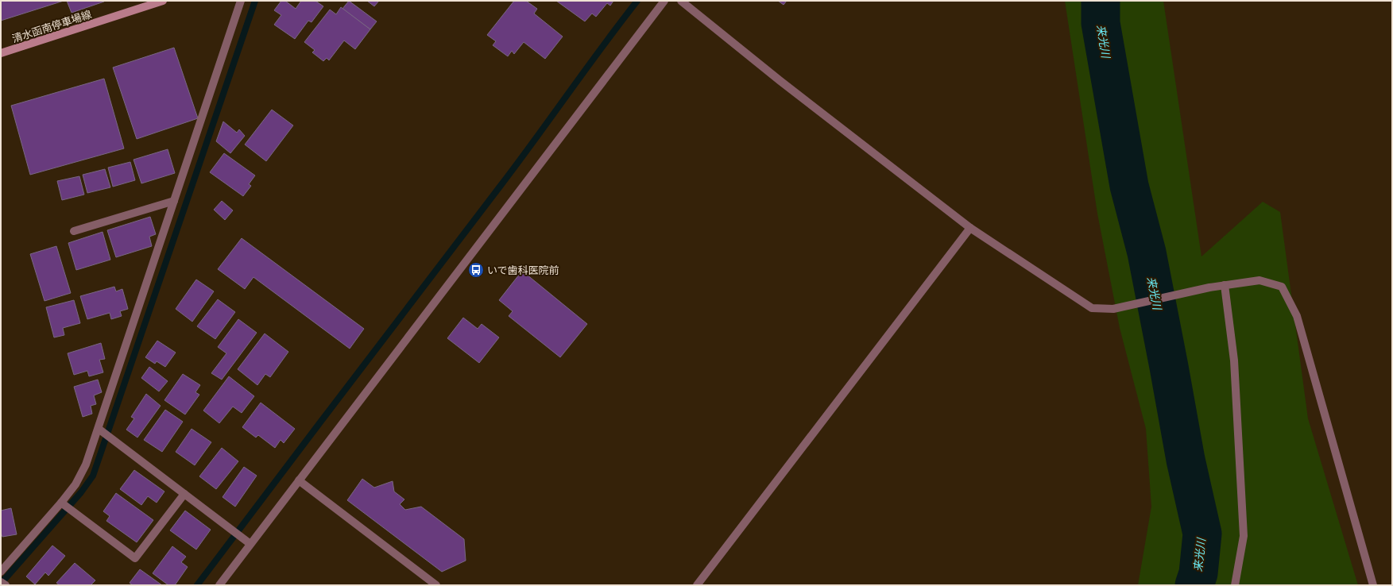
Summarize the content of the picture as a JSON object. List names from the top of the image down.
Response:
{
  "streets": {
    "main road": ["清水函南停車場線"]
  },
  "water": ["来光川"],
  "places": {
    "bus stop": ["いで歯科医院前"]
  }
}
